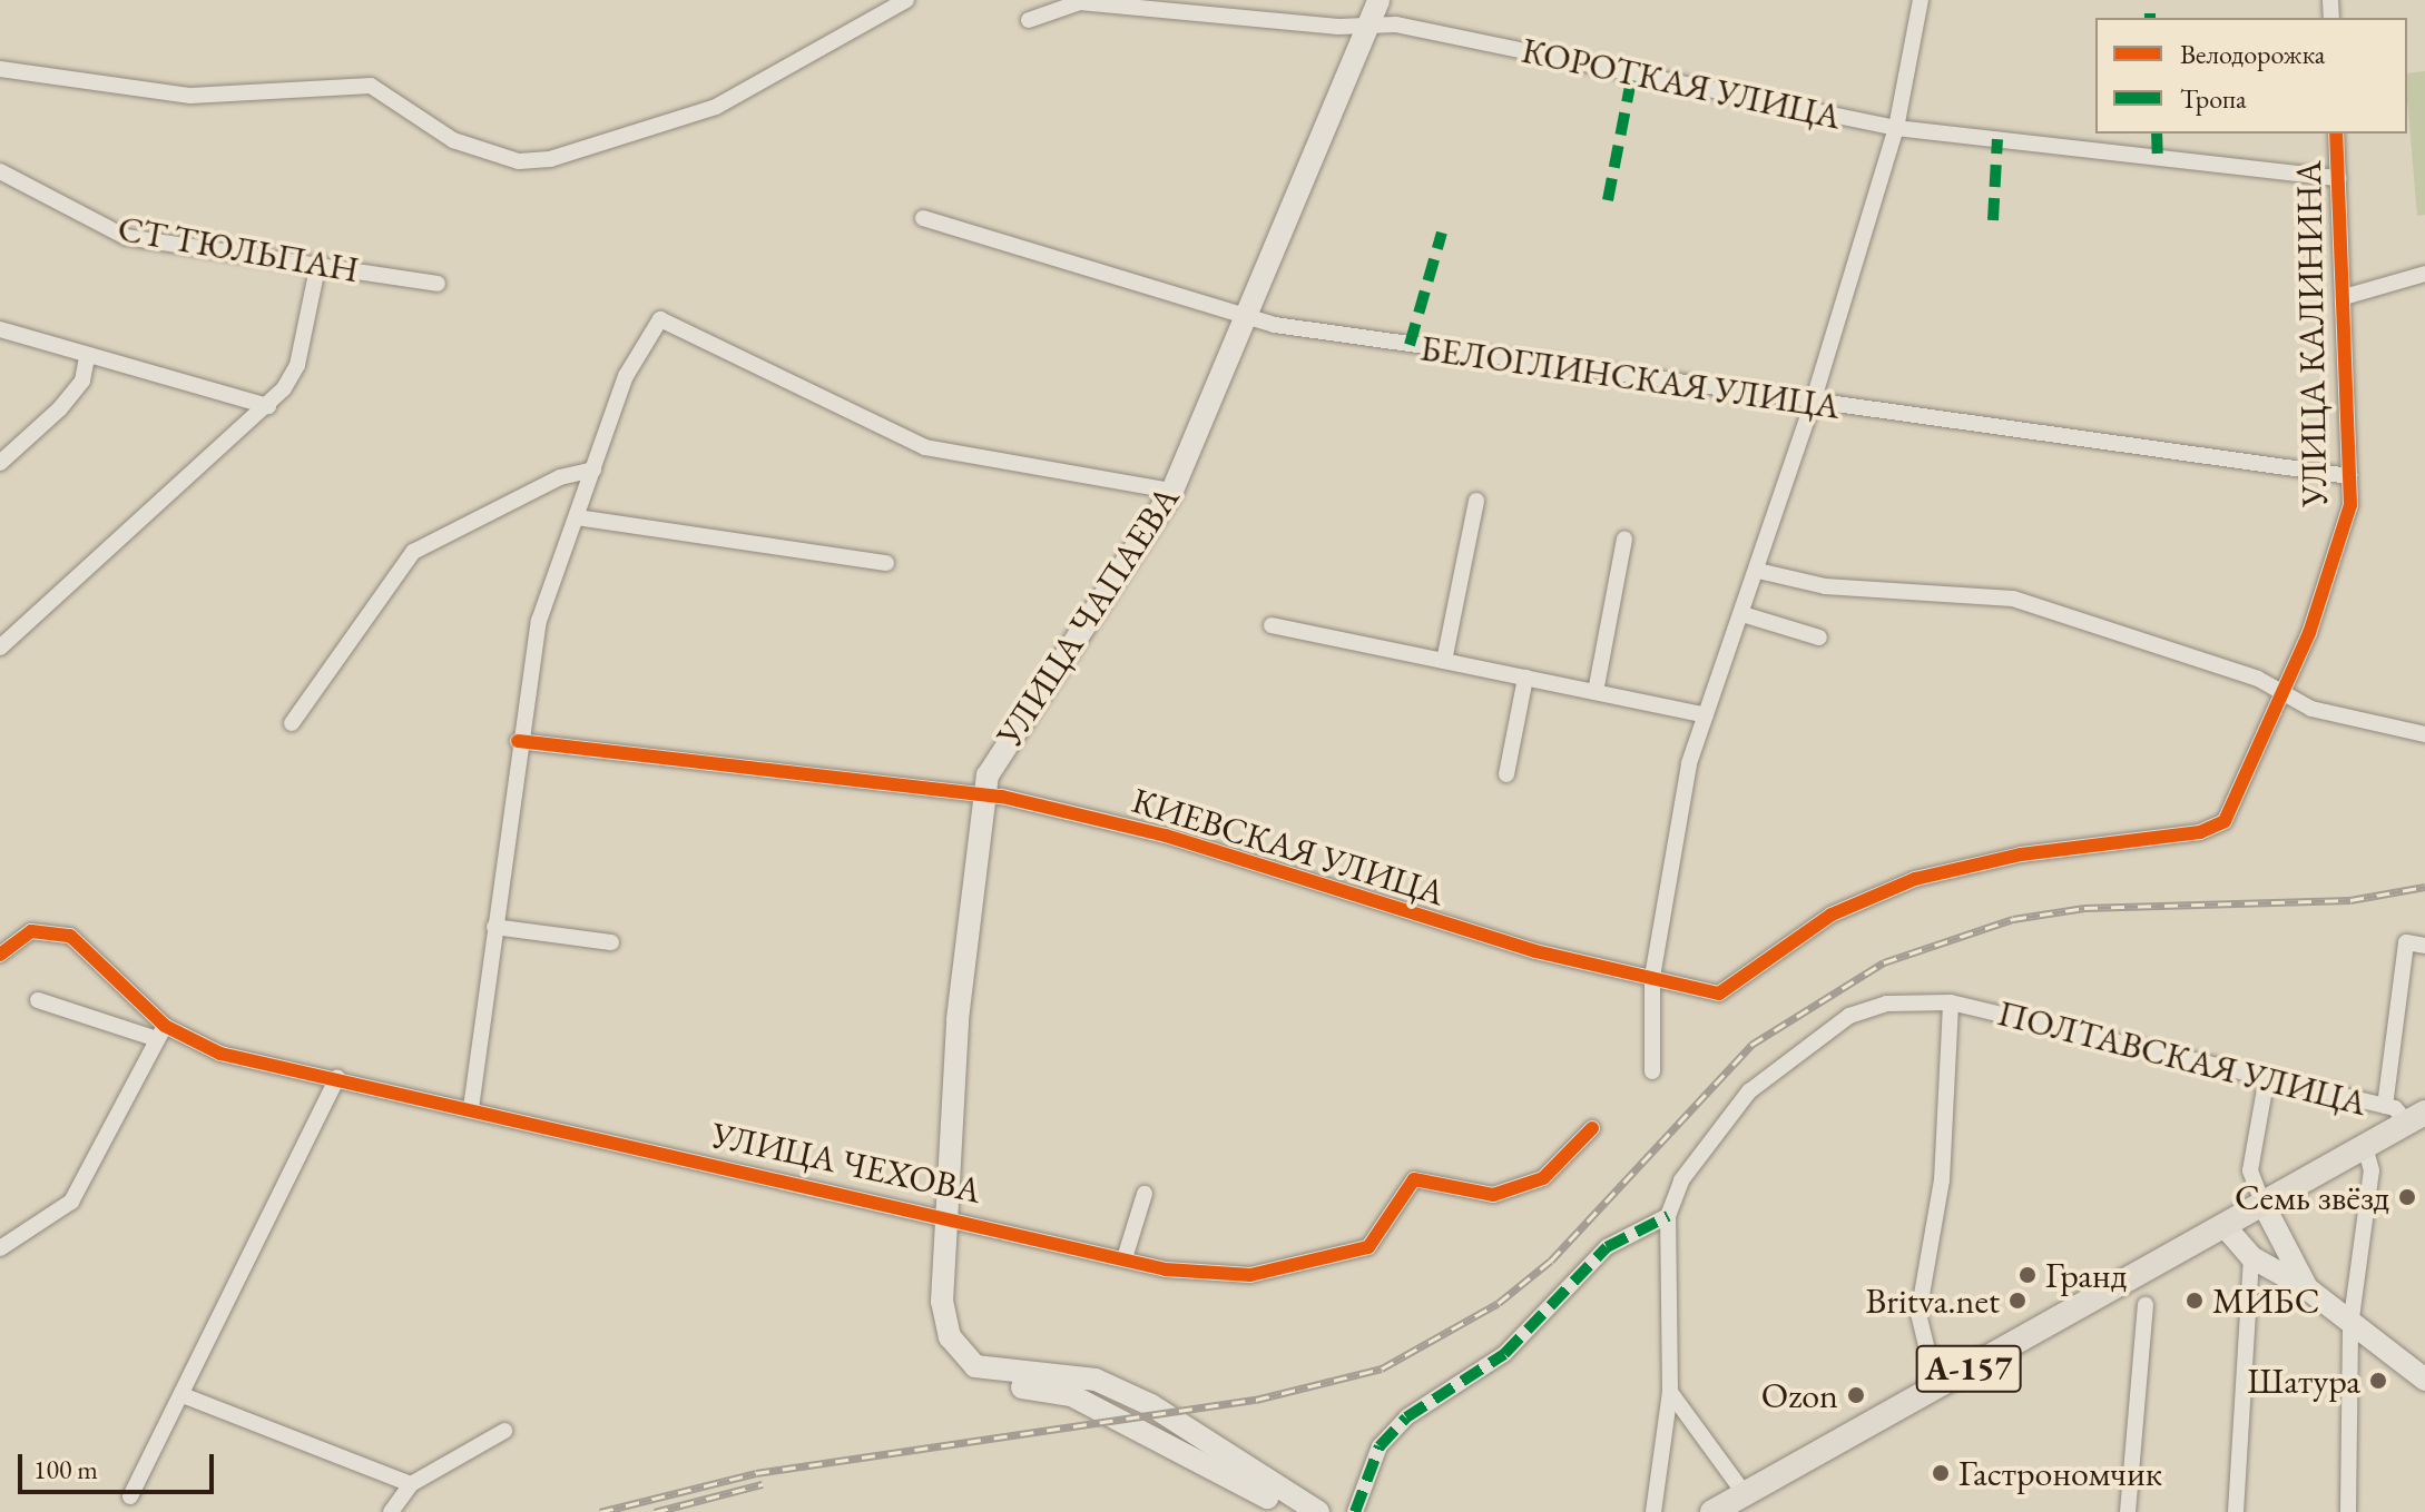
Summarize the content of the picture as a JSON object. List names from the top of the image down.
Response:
{
  "streets": {
    "main road": ["УЛИЦА ЧАПАЕВА", "А-157"],
    "street": [
      "КОРОТКАЯ УЛИЦА",
      "СТ ТЮЛЬПАН",
      "УЛИЦА КАЛИНИНА",
      "БЕЛОГЛИНСКАЯ УЛИЦА",
      "КИЕВСКАЯ УЛИЦА",
      "ПОЛТАВСКАЯ УЛИЦА",
      "УЛИЦА ЧЕХОВА"
    ]
  },
  "crossings": [
    ["КОРОТКАЯ УЛИЦА", "УЛИЦА КАЛИНИНА"],
    ["КОРОТКАЯ УЛИЦА", "УЛИЦА ЧАПАЕВА"],
    ["УЛИЦА КАЛИНИНА", "БЕЛОГЛИНСКАЯ УЛИЦА"],
    ["УЛИЦА КАЛИНИНА", "КИЕВСКАЯ УЛИЦА"],
    ["БЕЛОГЛИНСКАЯ УЛИЦА", "УЛИЦА ЧАПАЕВА"],
    ["УЛИЦА ЧАПАЕВА", "КИЕВСКАЯ УЛИЦА"],
    ["УЛИЦА ЧАПАЕВА", "УЛИЦА ЧЕХОВА"],
    ["ПОЛТАВСКАЯ УЛИЦА", "А-157"]
  ],
  "places": [
    "Семь звёзд",
    "Гранд",
    "Britva.net",
    "МИБС",
    "Шатура",
    "Ozon",
    "Гастрономчик"
  ],
  "legend": ["Велодорожка", "Тропа"],
  "scale_bar": "100 m"
}
